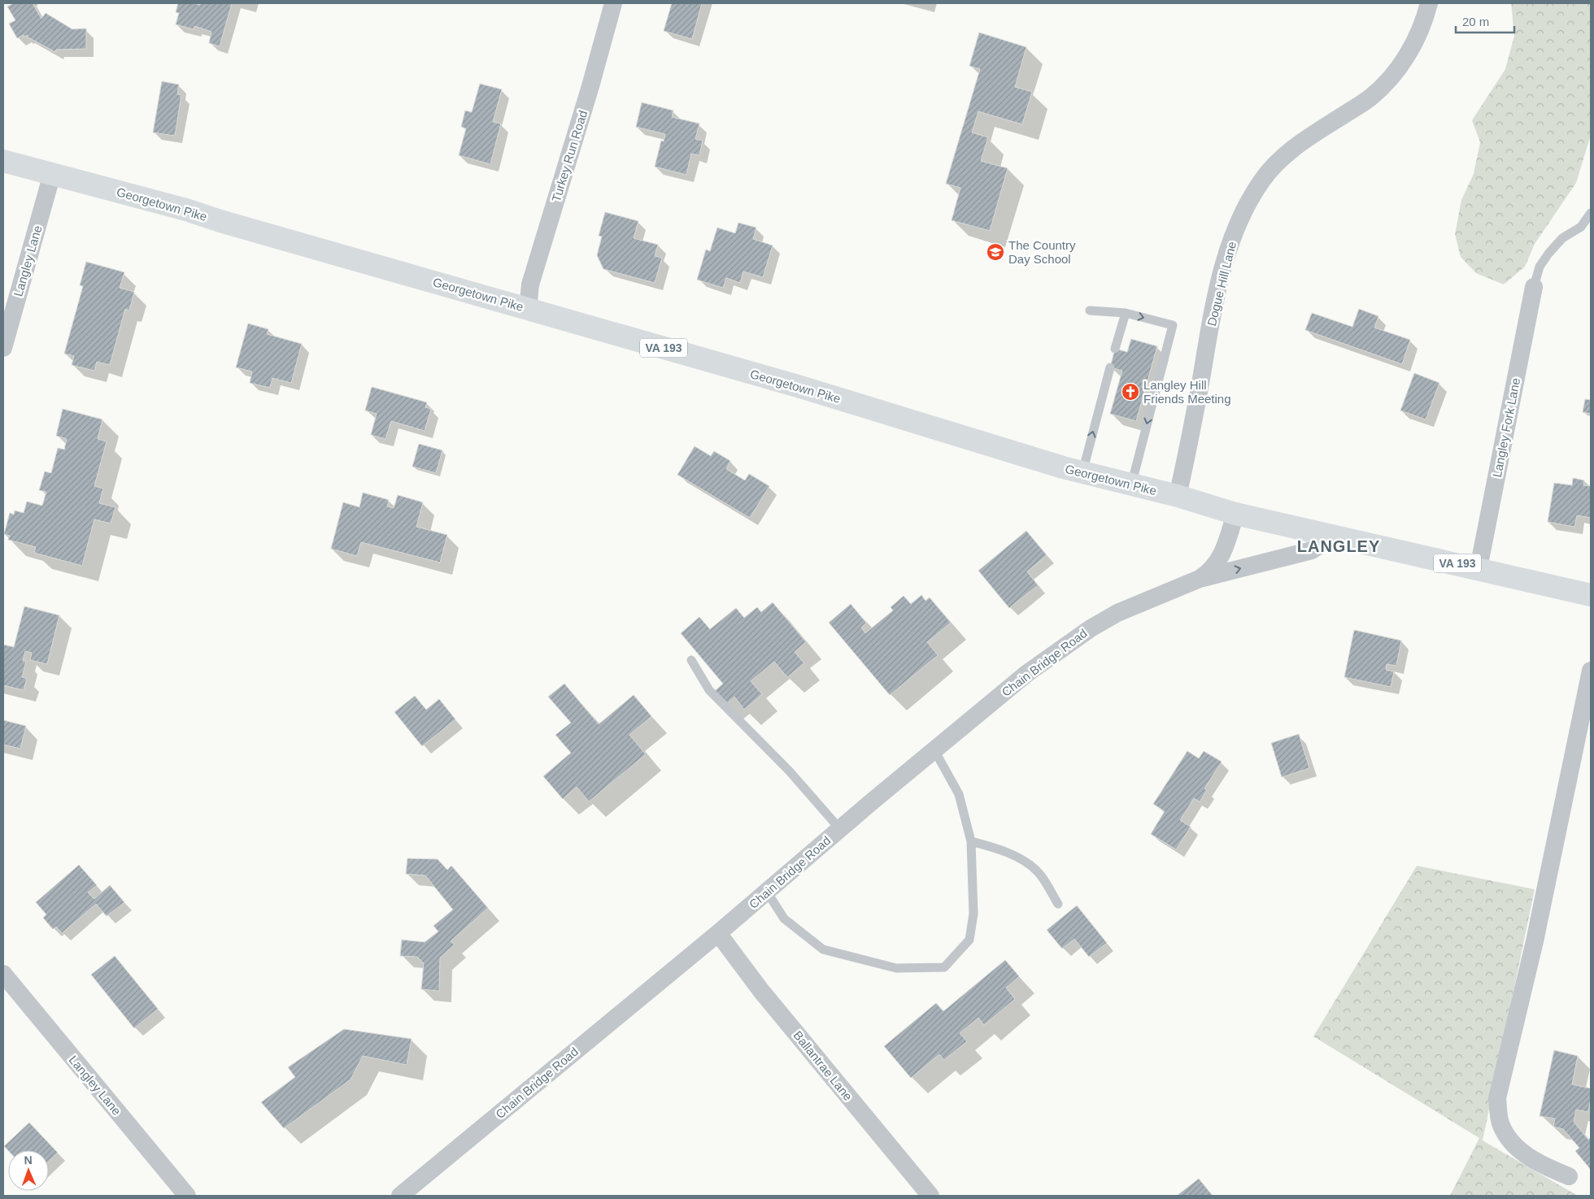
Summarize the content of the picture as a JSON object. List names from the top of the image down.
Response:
{
  "streets": {
    "main road": ["Georgetown Pike", "VA 193"],
    "street": [
      "Turkey Run Road",
      "Langley Lane",
      "Dogue Hill Lane",
      "Langley Fork Lane",
      "Chain Bridge Road",
      "Ballantrae Lane"
    ]
  },
  "crossings": [
    ["Turkey Run Road", "Georgetown Pike"],
    ["Georgetown Pike", "Langley Lane"],
    ["Georgetown Pike", "Dogue Hill Lane"],
    ["Georgetown Pike", "Langley Fork Lane"],
    ["Georgetown Pike", "Chain Bridge Road"],
    ["Chain Bridge Road", "Ballantrae Lane"]
  ],
  "districts": ["LANGLEY"],
  "places": {
    "school or university": ["The Country Day School"],
    "church": ["Langley Hill Friends Meeting"]
  },
  "scale_bar": "20 m",
  "north": "top"
}
